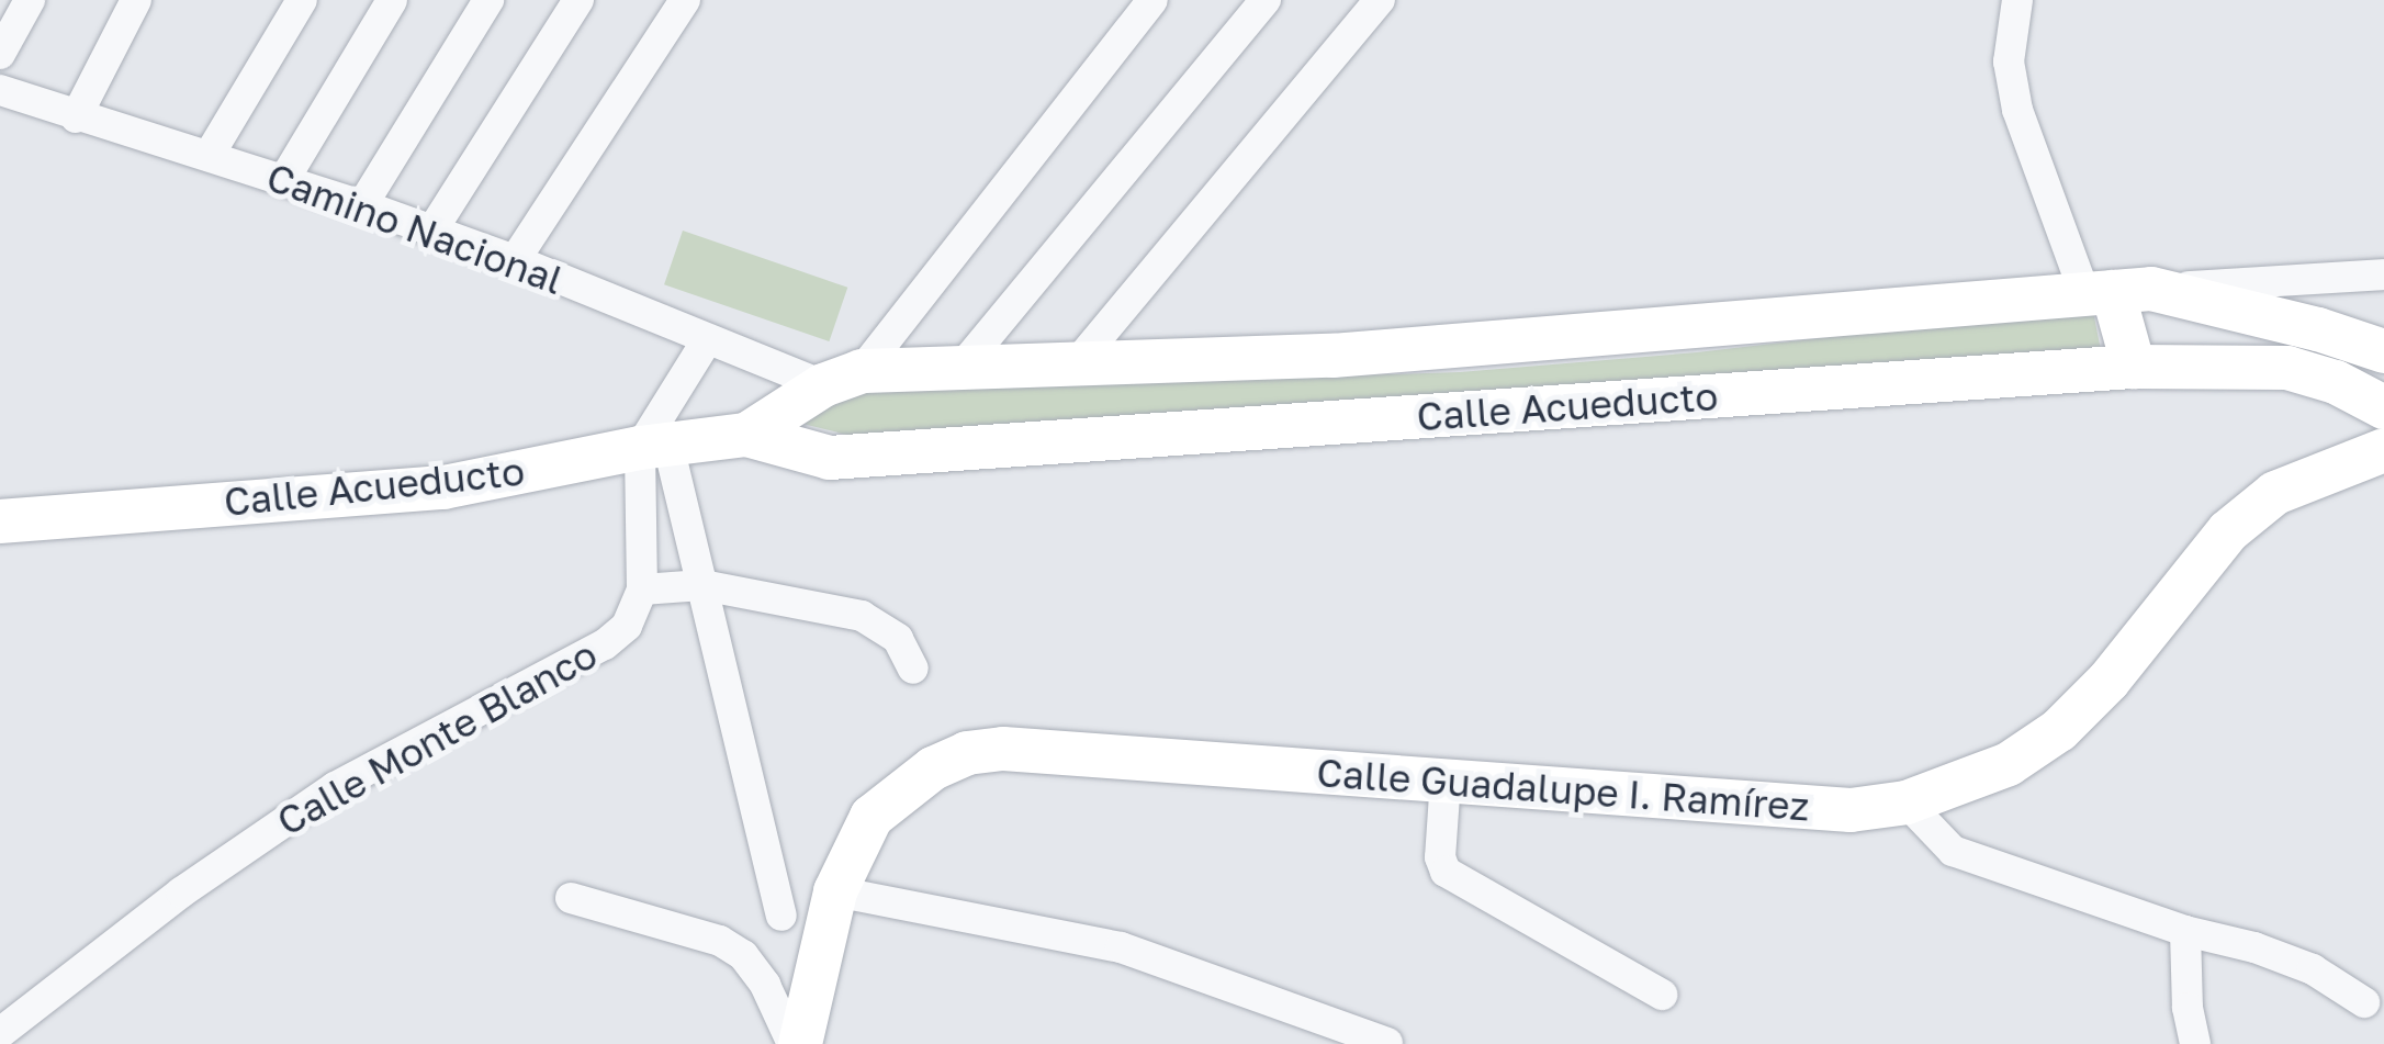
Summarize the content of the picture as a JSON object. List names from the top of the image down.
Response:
{
  "streets": {
    "street": [
      "Camino Nacional",
      "Calle Acueducto",
      "Calle Monte Blanco",
      "Calle Guadalupe I. Ramírez"
    ]
  },
  "crossings": [
    ["Camino Nacional", "Calle Acueducto"]
  ]
}
